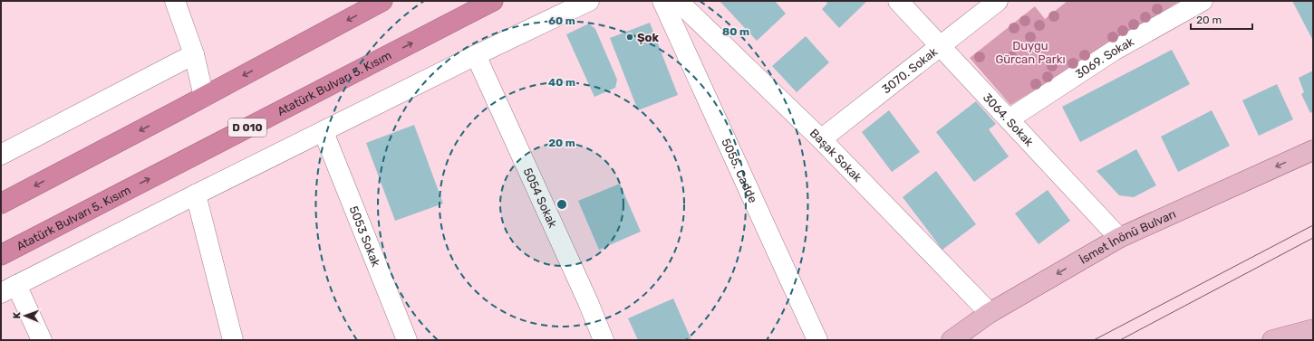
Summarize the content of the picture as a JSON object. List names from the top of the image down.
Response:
{
  "streets": {
    "highway": ["Atatürk Bulvarı 5. Kısım", "D 010"],
    "main road": ["İsmet İnönü Bulvarı"],
    "street": [
      "3069. Sokak",
      "3070. Sokak",
      "3064. Sokak",
      "Başak Sokak",
      "5055. Cadde",
      "5054 Sokak",
      "5053 Sokak"
    ]
  },
  "crossings": [
    ["3069. Sokak", "3064. Sokak"],
    ["3070. Sokak", "3064. Sokak"],
    ["3070. Sokak", "Başak Sokak"],
    ["3064. Sokak", "İsmet İnönü Bulvarı"],
    ["Başak Sokak", "İsmet İnönü Bulvarı"]
  ],
  "one_way": ["İsmet İnönü Bulvarı"],
  "parks": ["Duygu Gürcan Parkı"],
  "places": ["Şok"],
  "scale_bar": "20 m",
  "north": "left",
  "rings": [
    "60 m",
    "80 m",
    "40 m",
    "20 m"
  ]
}
